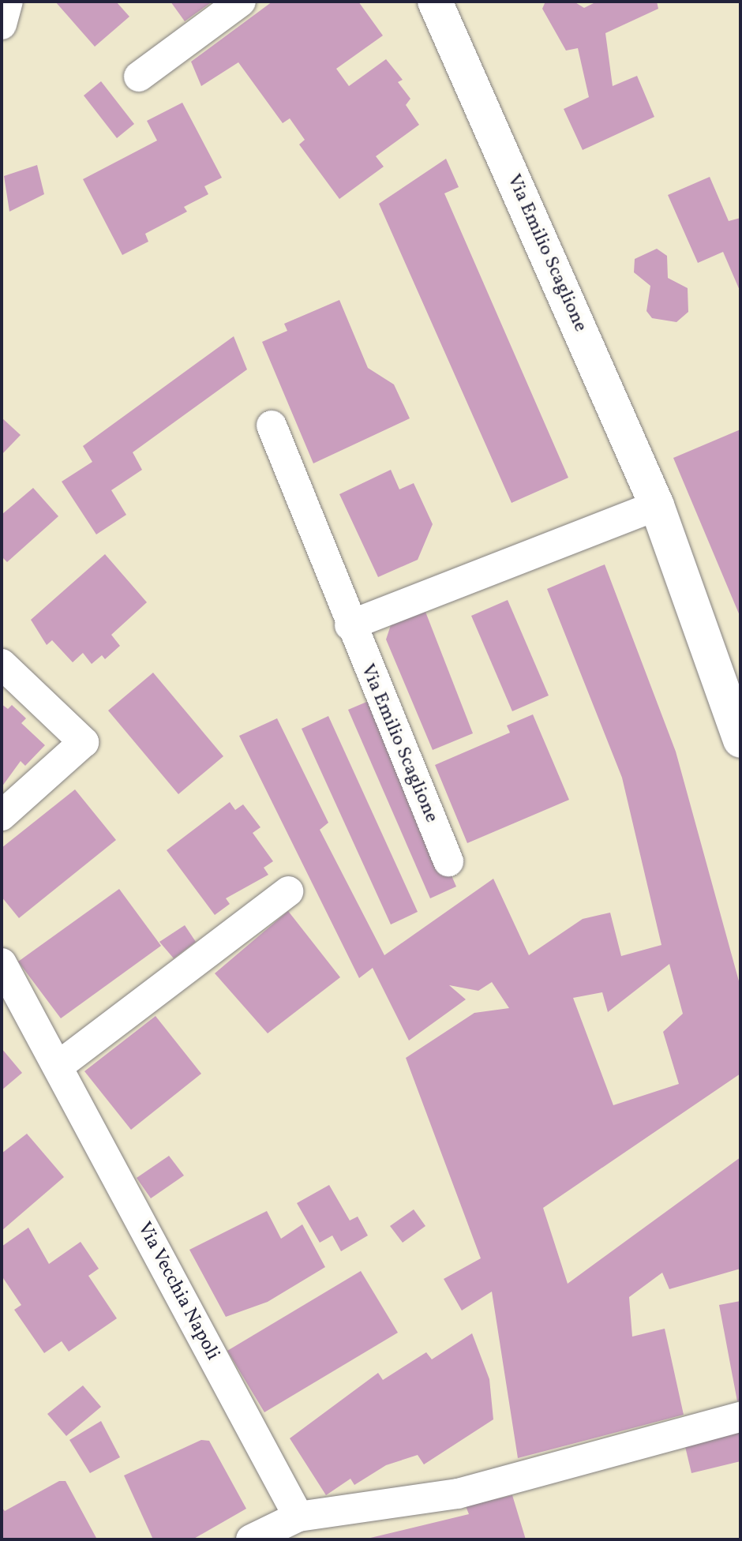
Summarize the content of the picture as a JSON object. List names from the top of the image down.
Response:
{
  "streets": {
    "main road": ["Via Emilio Scaglione"],
    "street": ["Via Vecchia Napoli"]
  }
}
